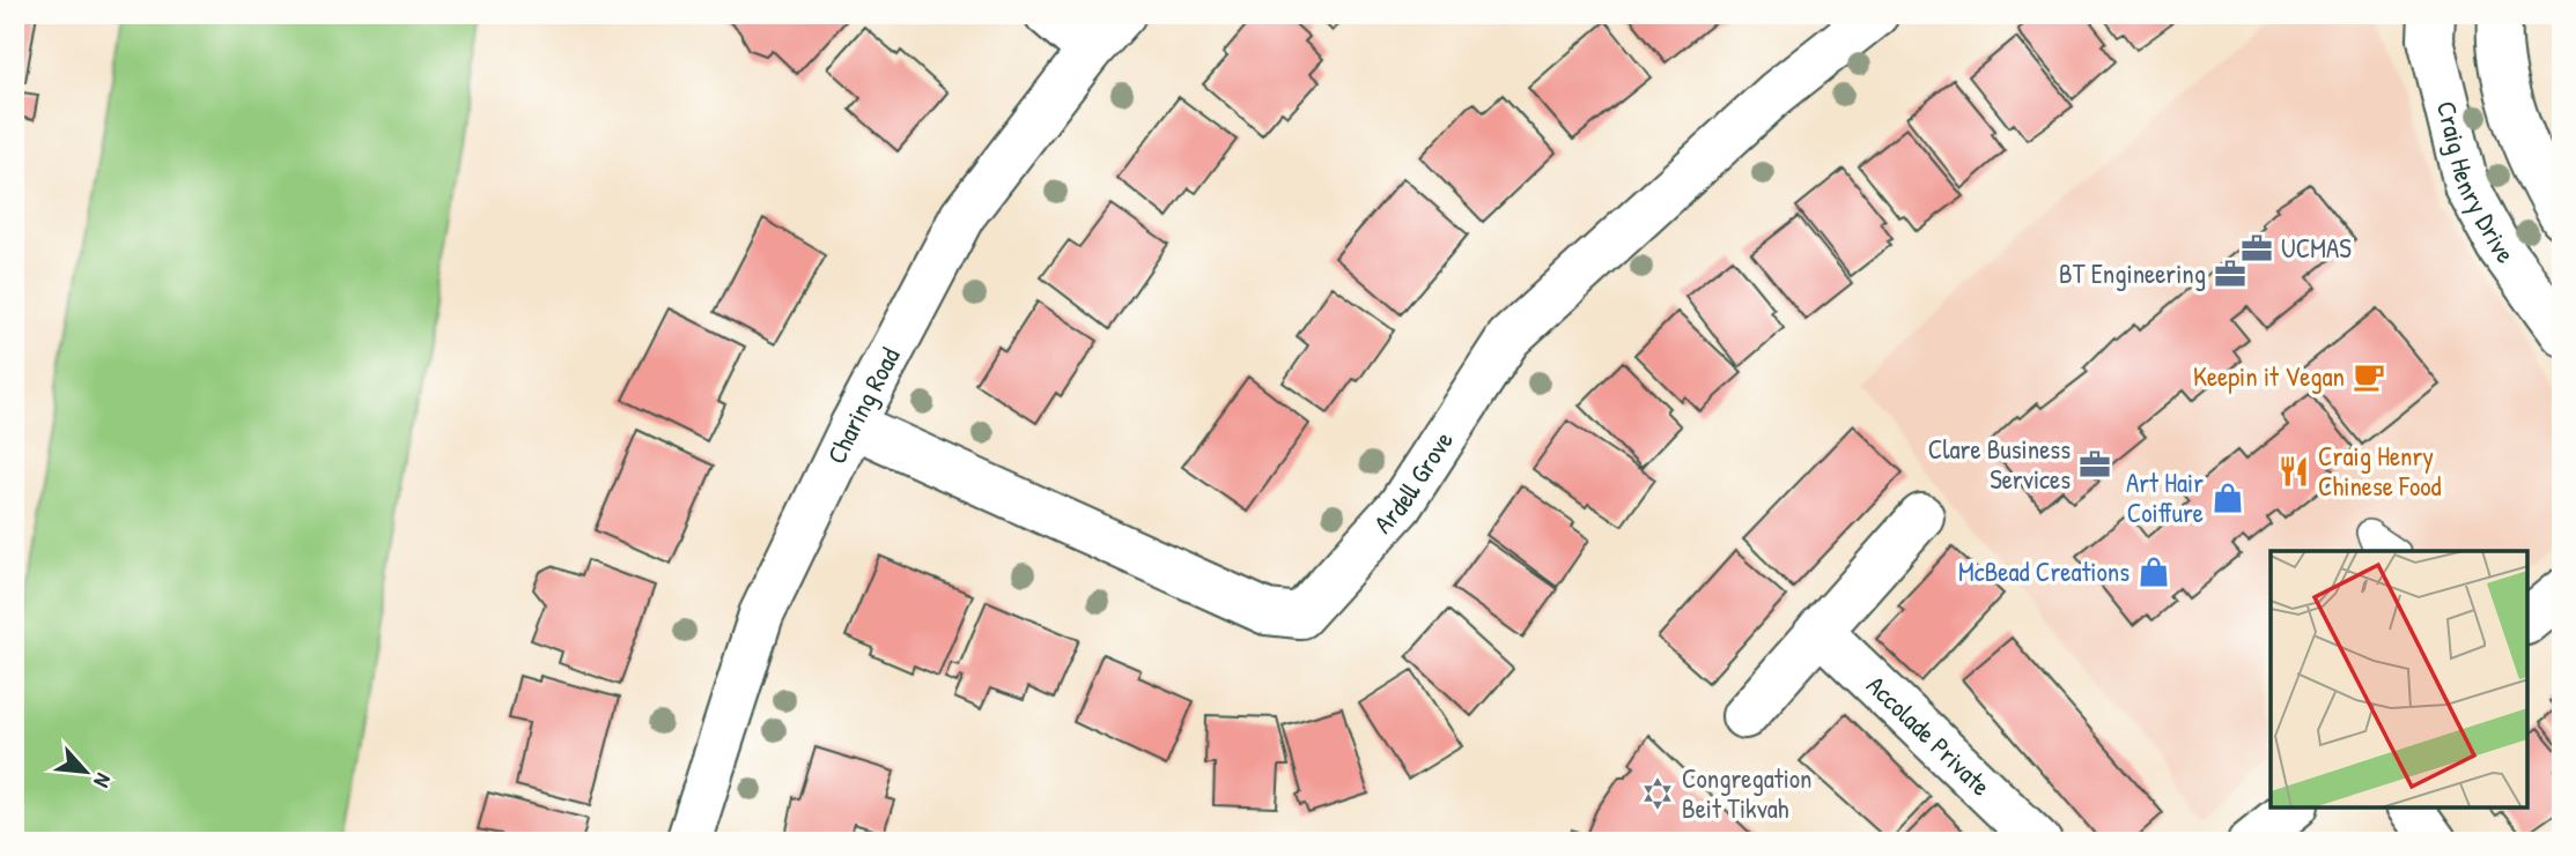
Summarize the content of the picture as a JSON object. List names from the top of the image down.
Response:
{
  "streets": {
    "street": [
      "Craig Henry Drive",
      "Charing Road",
      "Ardell Grove",
      "Accolade Private"
    ]
  },
  "crossings": [
    ["Charing Road", "Ardell Grove"]
  ],
  "places": {
    "office": ["UCMAS", "BT Engineering", "Clare Business Services"],
    "cafe": ["Keepin it Vegan"],
    "restaurant": ["Craig Henry Chinese Food"],
    "shop": ["Art Hair Coiffure", "McBead Creations"],
    "synagogue": ["Congregation Beit Tikvah"]
  },
  "north": "bottom right"
}
